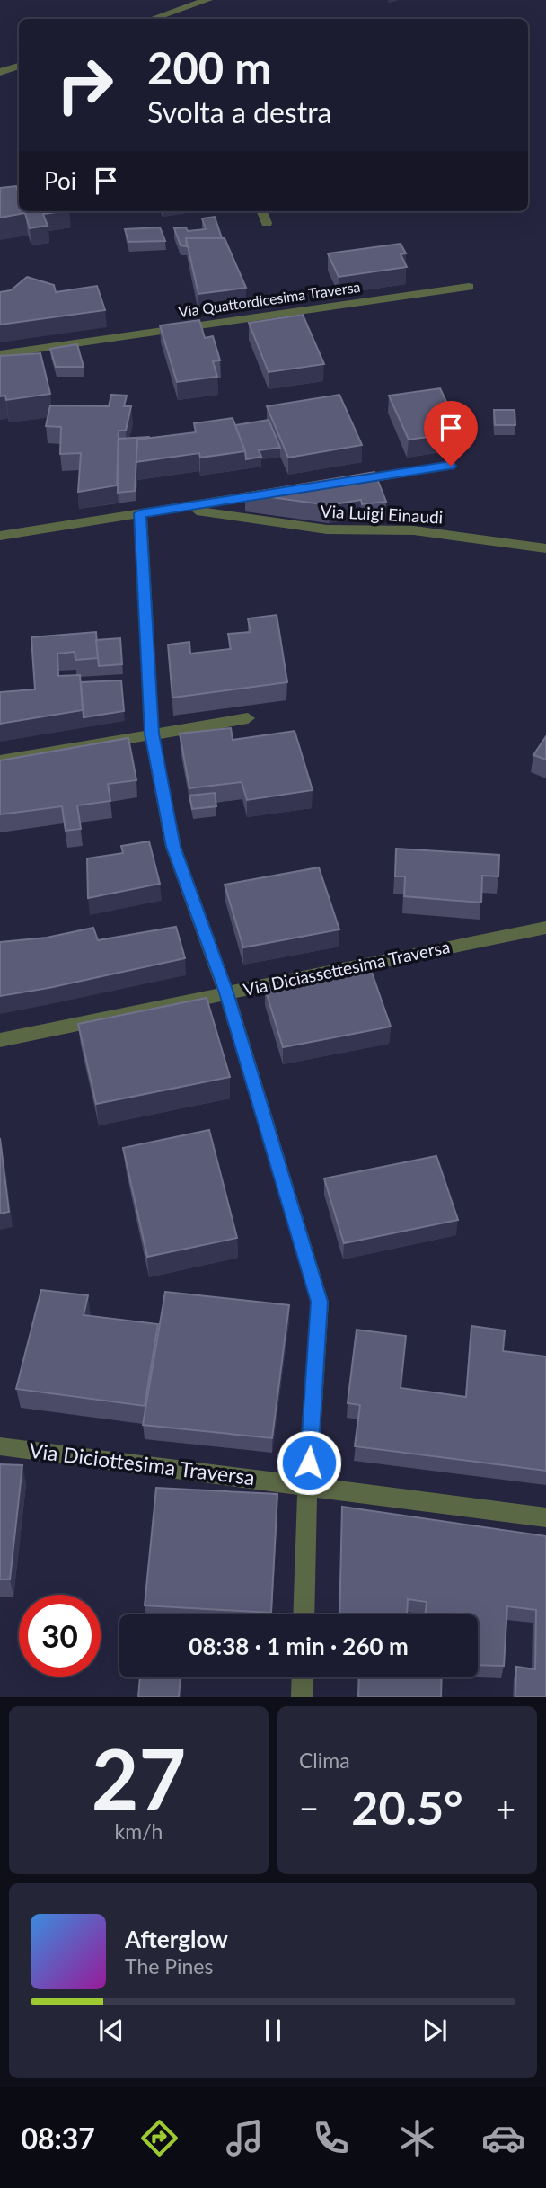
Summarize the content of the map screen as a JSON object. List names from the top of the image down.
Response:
{
  "streets": {
    "street": [
      "Via Quattordicesima Traversa",
      "Via Luigi Einaudi",
      "Via Diciassettesima Traversa",
      "Via Diciottesima Traversa"
    ]
  },
  "page": {
    "turn": ["200 m", "Svolta a destra"],
    "then": "Poi",
    "limit": "30",
    "trip": "08:38 · 1 min · 260 m",
    "tile": [
      ["27", "km/h"],
      "Clima"
    ],
    "heat": ["−", "20.5°", "+"],
    "song": ["Afterglow", "The Pines"],
    "tabs": "08:37"
  }
}
